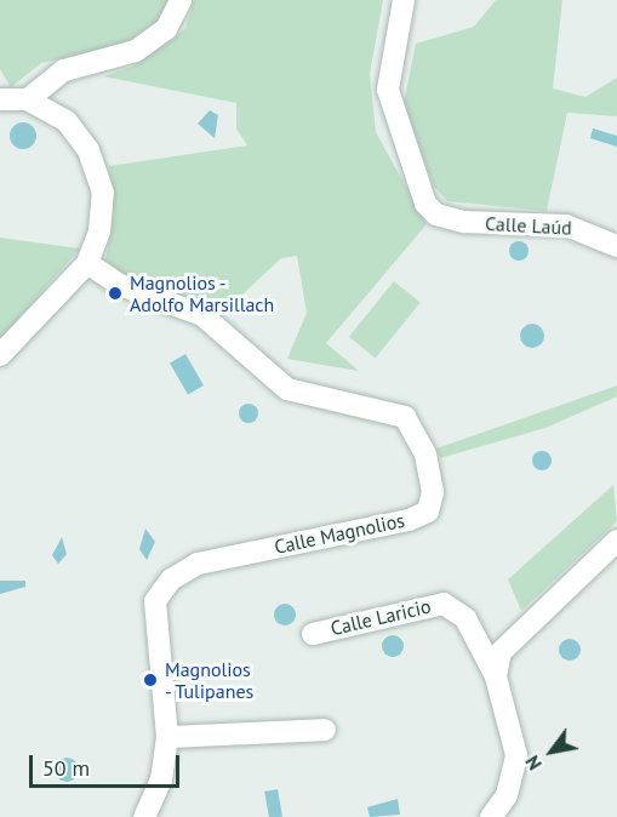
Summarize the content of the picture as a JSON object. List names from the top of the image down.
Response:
{
  "streets": {
    "street": ["Calle Laúd", "Calle Magnolios", "Calle Laricio"]
  },
  "places": ["Magnolios - Adolfo Marsillach", "Magnolios - Tulipanes"],
  "scale_bar": "50 m",
  "north": "bottom left"
}
